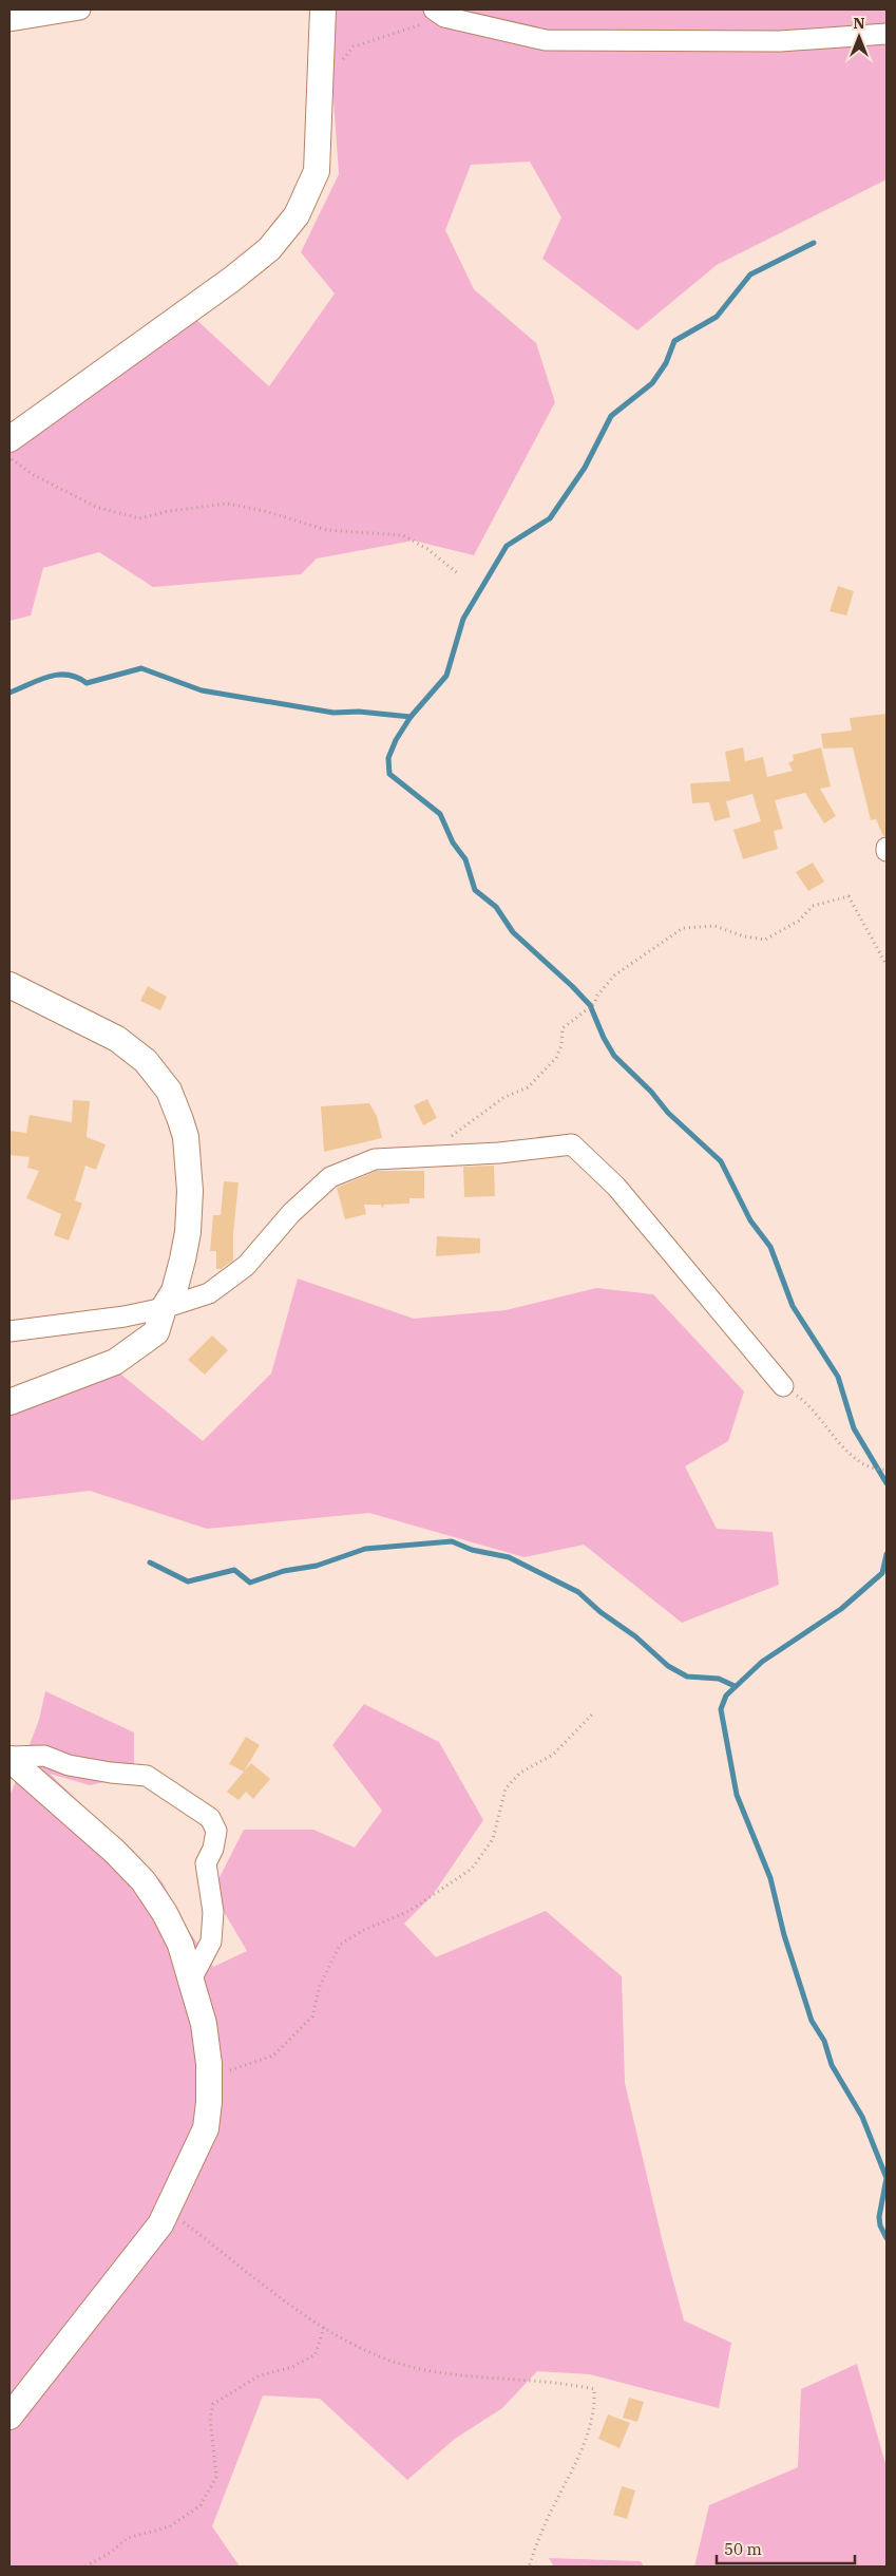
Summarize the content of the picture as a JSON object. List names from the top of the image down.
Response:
{
  "scale_bar": "50 m",
  "north": "top"
}
